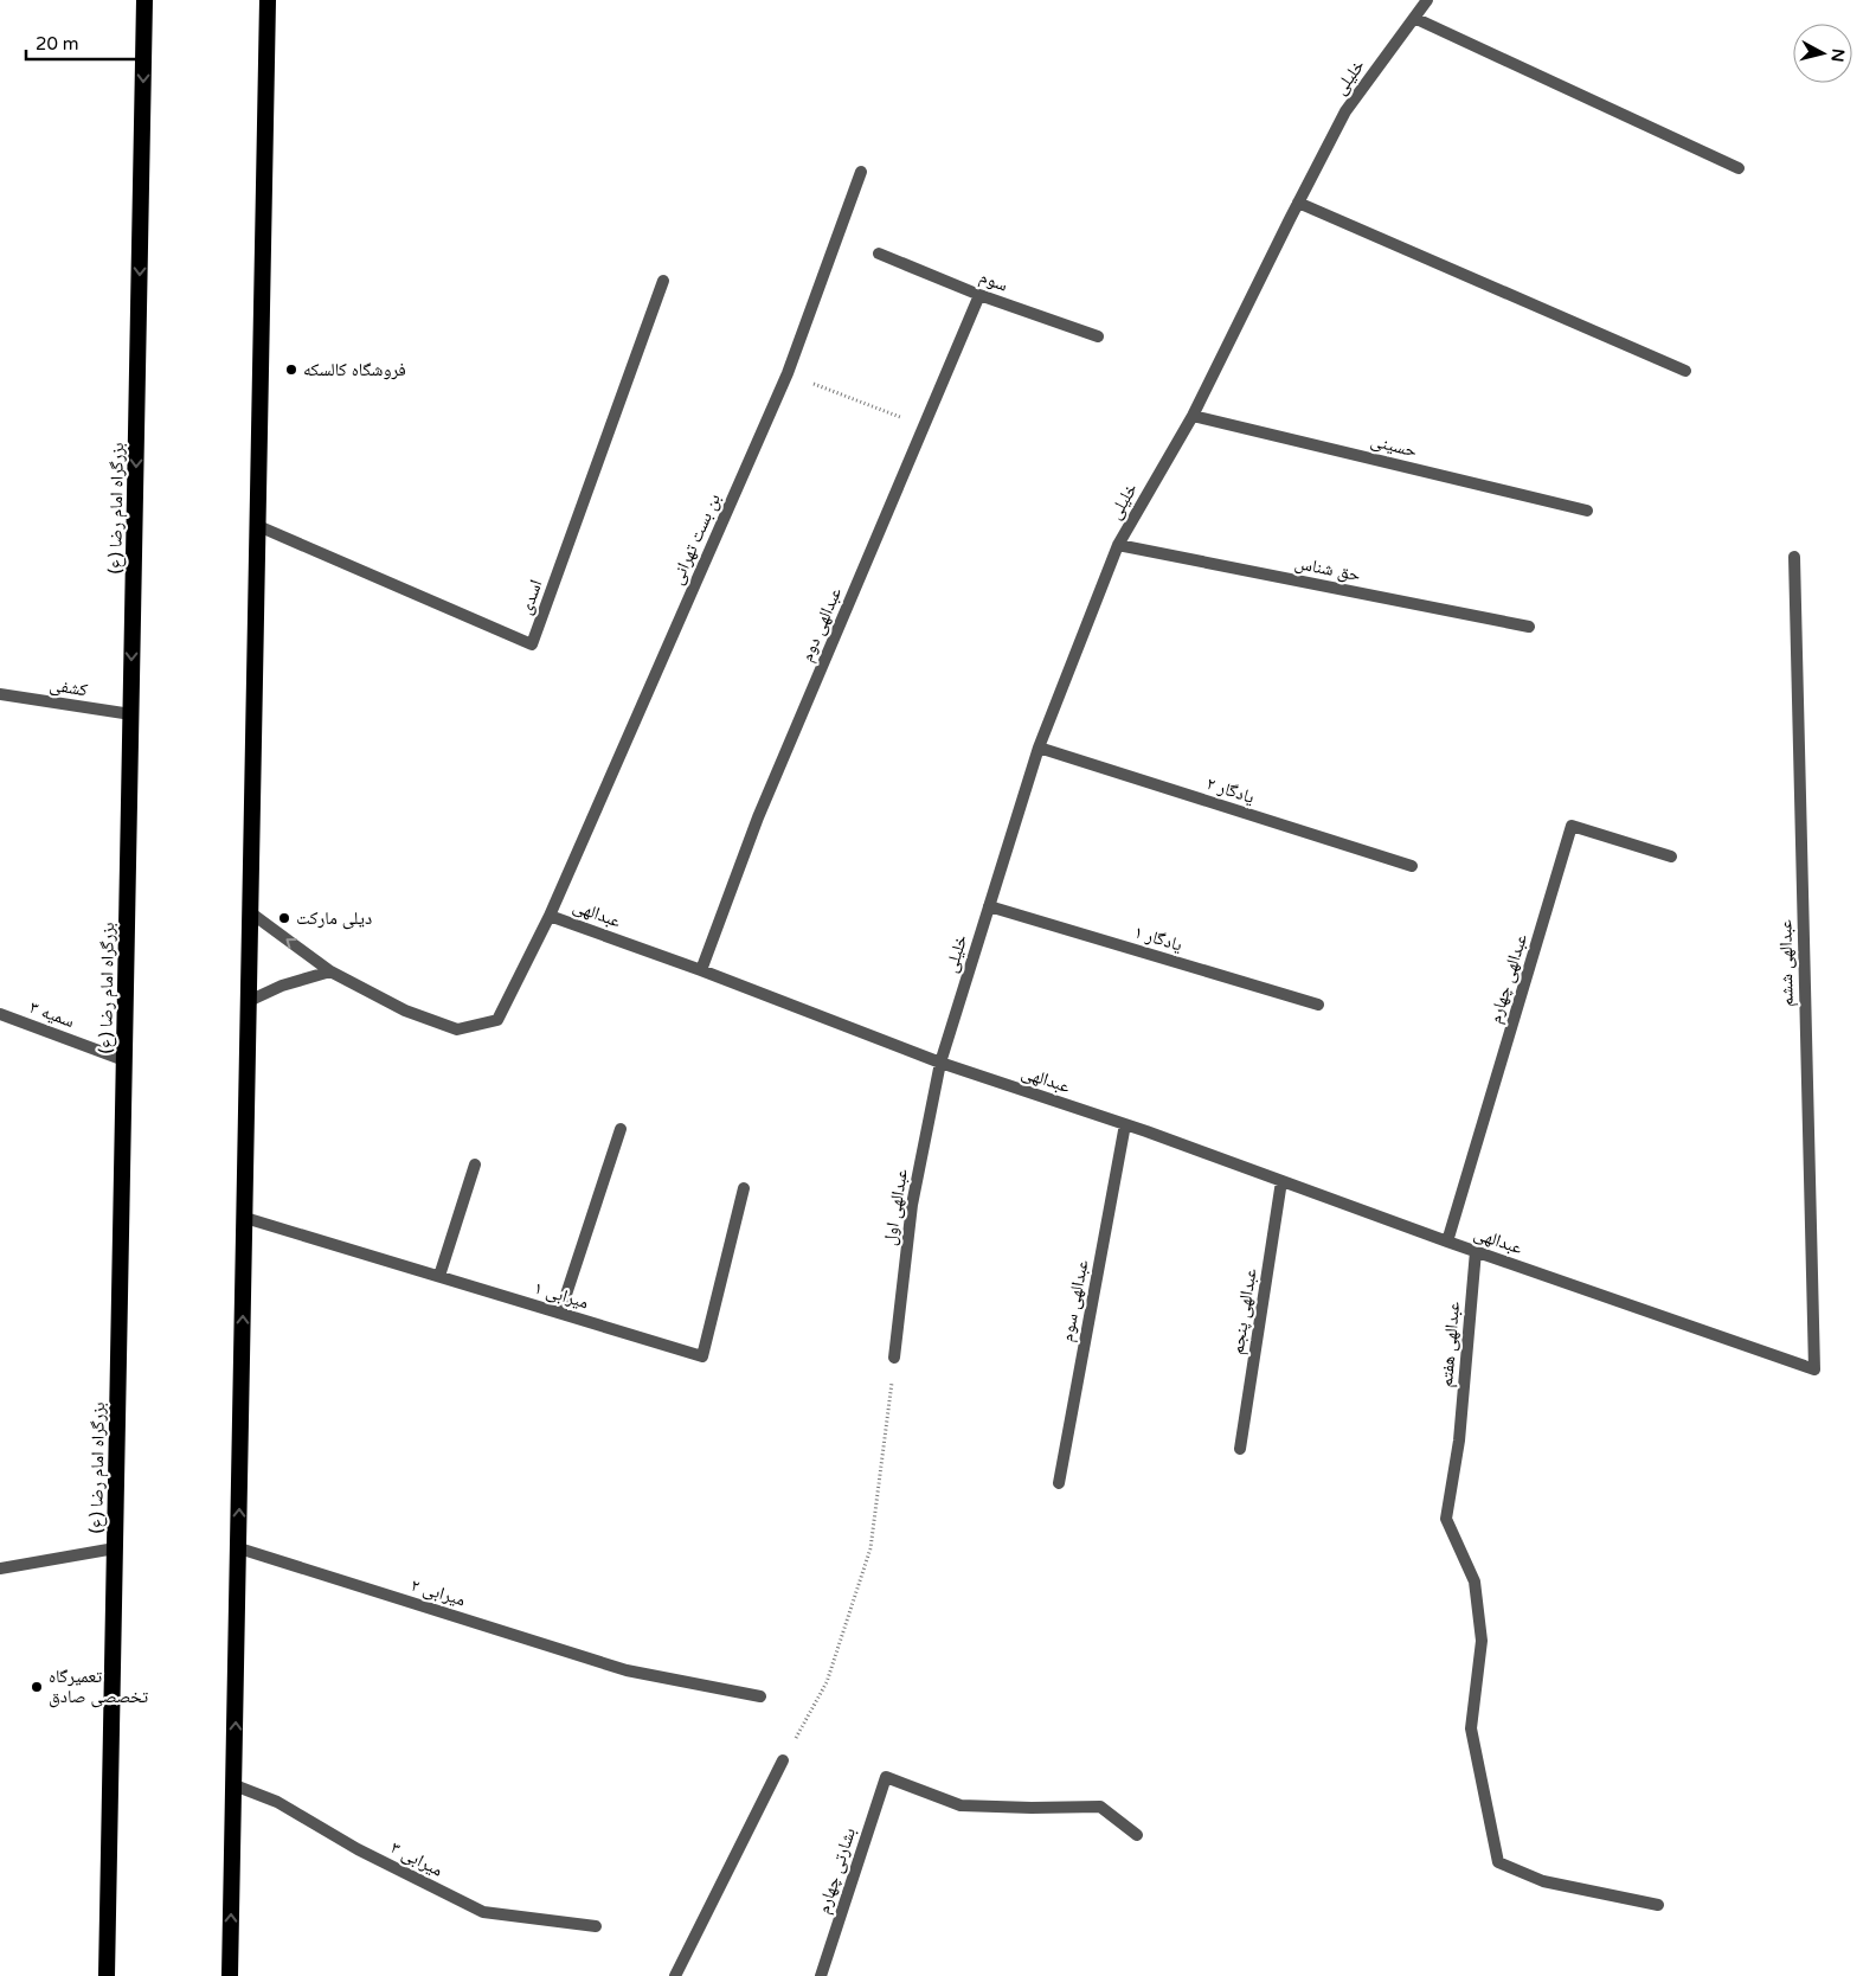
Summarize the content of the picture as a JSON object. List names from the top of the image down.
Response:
{
  "streets": {
    "highway": ["بزرگراه امام رضا (ع)"],
    "street": [
      "خلیلی",
      "سوم",
      "حسینی",
      "بن بست تهرانی",
      "حق شناس",
      "اسدی",
      "عبدالهی دوم",
      "کشفی",
      "یادگار ۲",
      "عبدالهی",
      "یادگار ۱",
      "عبدالهی ششم",
      "عبدالهی چهارم",
      "سمیه ۳",
      "عبدالهی اول",
      "میرابی ۱",
      "عبدالهی سوم",
      "عبدالهی پنجم",
      "عبدالهی هفتم",
      "میرابی ۲",
      "میرابی ۳",
      "بشارتی چهارم"
    ]
  },
  "crossings": [
    ["خلیلی", "حسینی"],
    ["خلیلی", "حق شناس"],
    ["خلیلی", "یادگار ۲"],
    ["خلیلی", "عبدالهی"],
    ["خلیلی", "یادگار ۱"],
    ["خلیلی", "عبدالهی اول"],
    ["سوم", "عبدالهی دوم"],
    ["بزرگراه امام رضا (ع)", "کشفی"],
    ["بزرگراه امام رضا (ع)", "سمیه ۳"],
    ["بن بست تهرانی", "عبدالهی"],
    ["عبدالهی دوم", "عبدالهی"],
    ["عبدالهی", "عبدالهی ششم"],
    ["عبدالهی", "عبدالهی چهارم"],
    ["عبدالهی", "عبدالهی اول"],
    ["عبدالهی", "عبدالهی سوم"],
    ["عبدالهی", "عبدالهی پنجم"],
    ["عبدالهی", "عبدالهی هفتم"]
  ],
  "places": ["فروشگاه کالسکه", "دیلی مارکت", "تعمیرگاه تخصصی صادق"],
  "scale_bar": "20 m",
  "north": "right"
}
